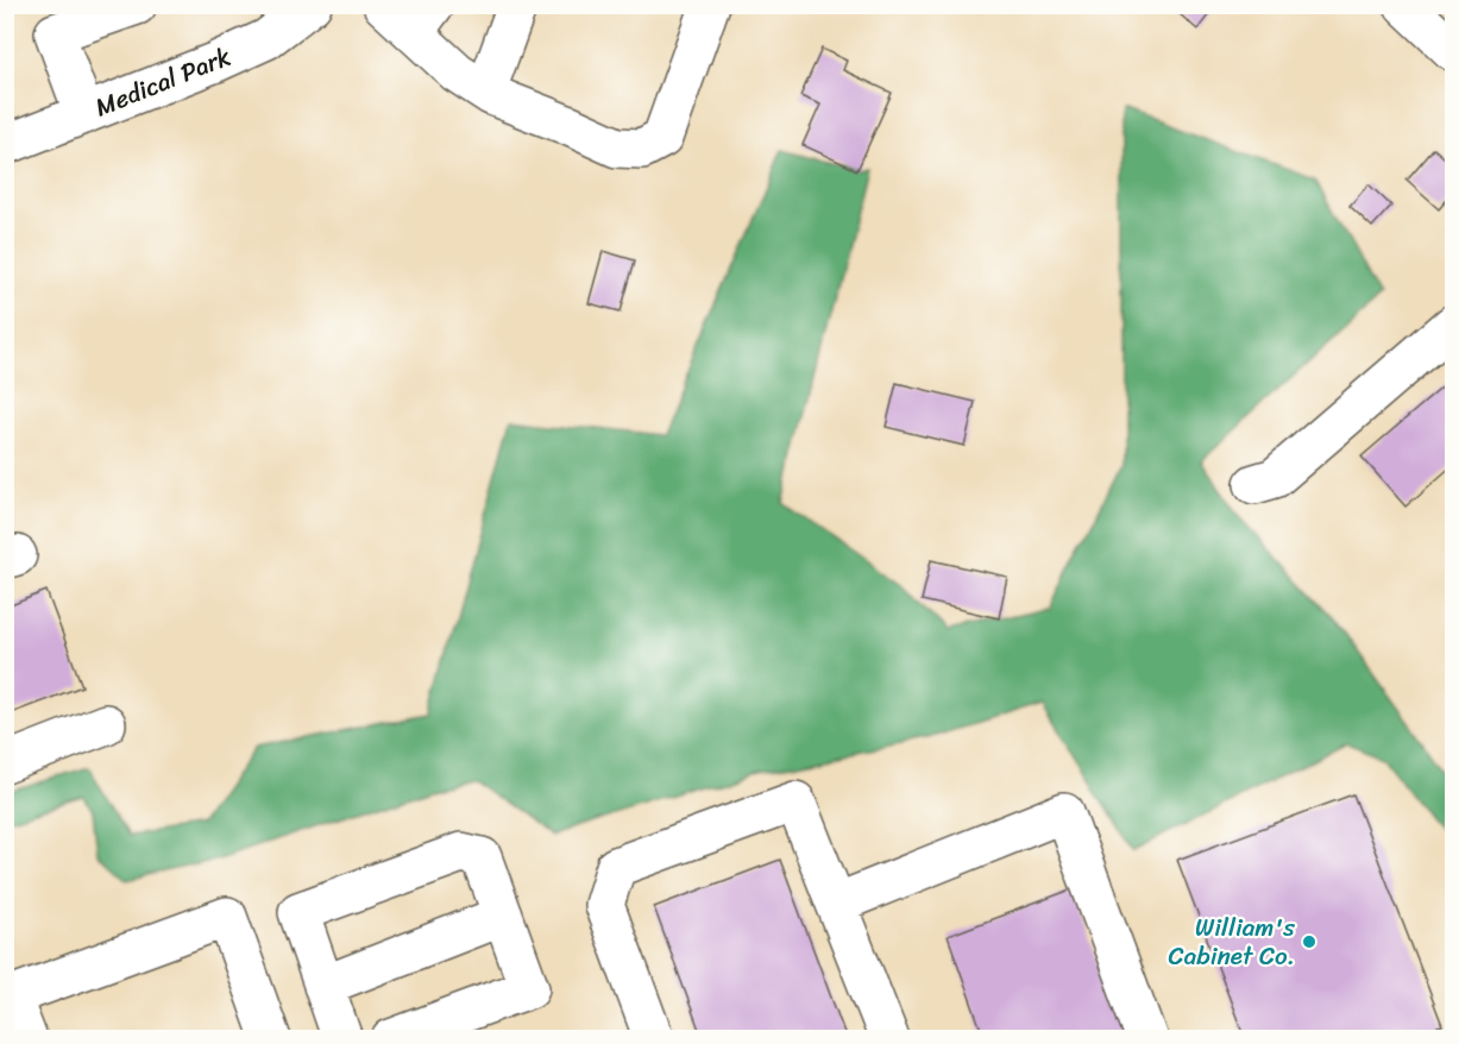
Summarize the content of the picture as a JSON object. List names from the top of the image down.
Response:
{
  "streets": {
    "street": ["Medical Park"]
  },
  "places": ["William's Cabinet Co."]
}
